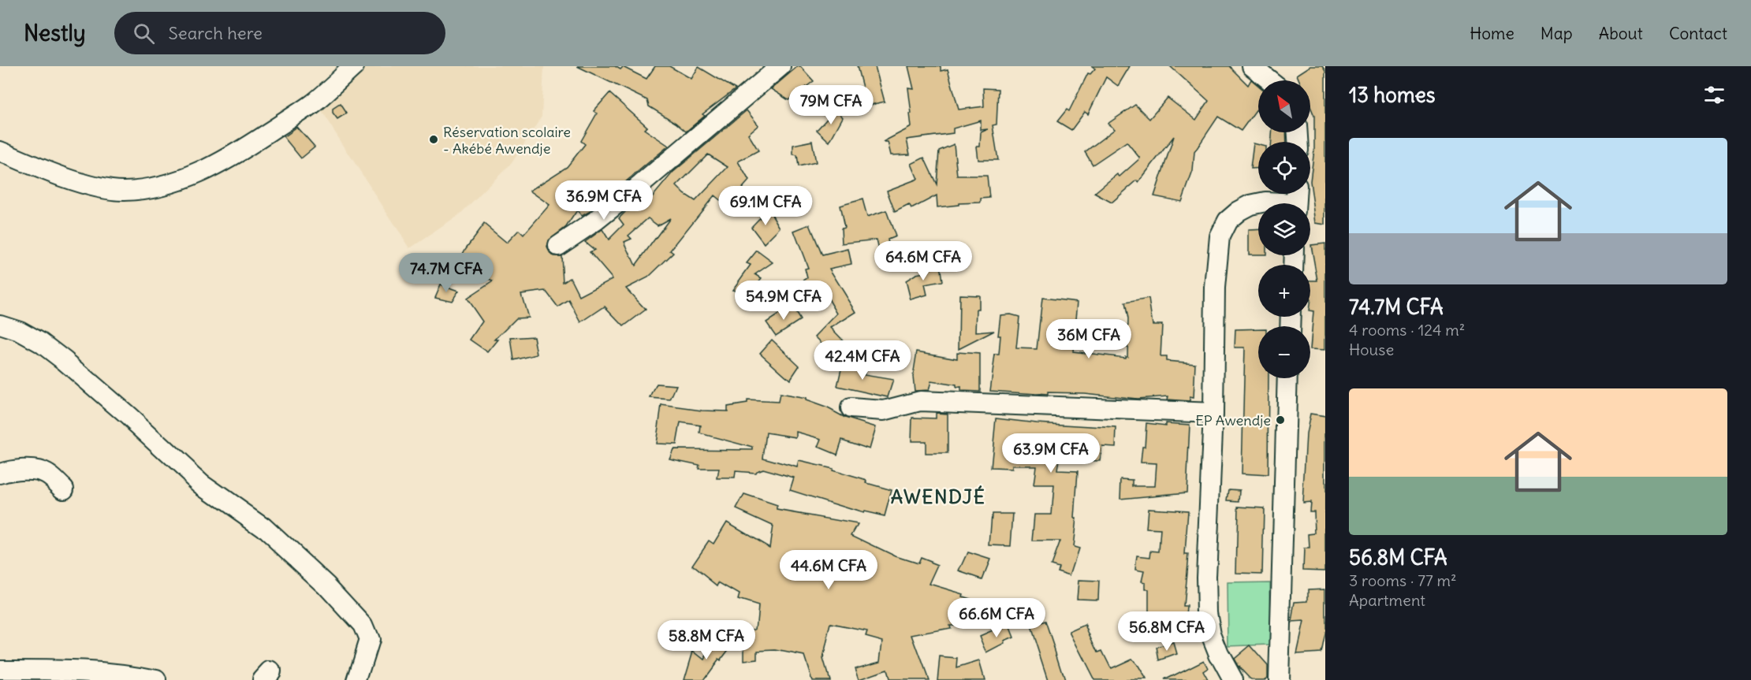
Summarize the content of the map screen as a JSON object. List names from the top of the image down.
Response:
{
  "districts": ["AWENDJÉ"],
  "places": ["Réservation scolaire - Akébé Awendje", "EP Awendje"],
  "north": "top left",
  "page": {
    "header": "Nestly",
    "search": "Search here",
    "nav": [
      "Home",
      "Map",
      "About",
      "Contact"
    ],
    "heading": "13 homes",
    "map_buttons": ["+", "−"],
    "price": [
      "79M CFA",
      "36.9M CFA",
      "69.1M CFA",
      "64.6M CFA",
      "74.7M CFA",
      "54.9M CFA",
      "36M CFA",
      "42.4M CFA",
      "63.9M CFA",
      "44.6M CFA",
      "66.6M CFA",
      "56.8M CFA",
      "58.8M CFA"
    ],
    "list": [
      {
        "name": "74.7M CFA",
        "note": "4 rooms · 124 m² · House"
      },
      {
        "name": "56.8M CFA",
        "note": "3 rooms · 77 m² · Apartment"
      }
    ]
  }
}
